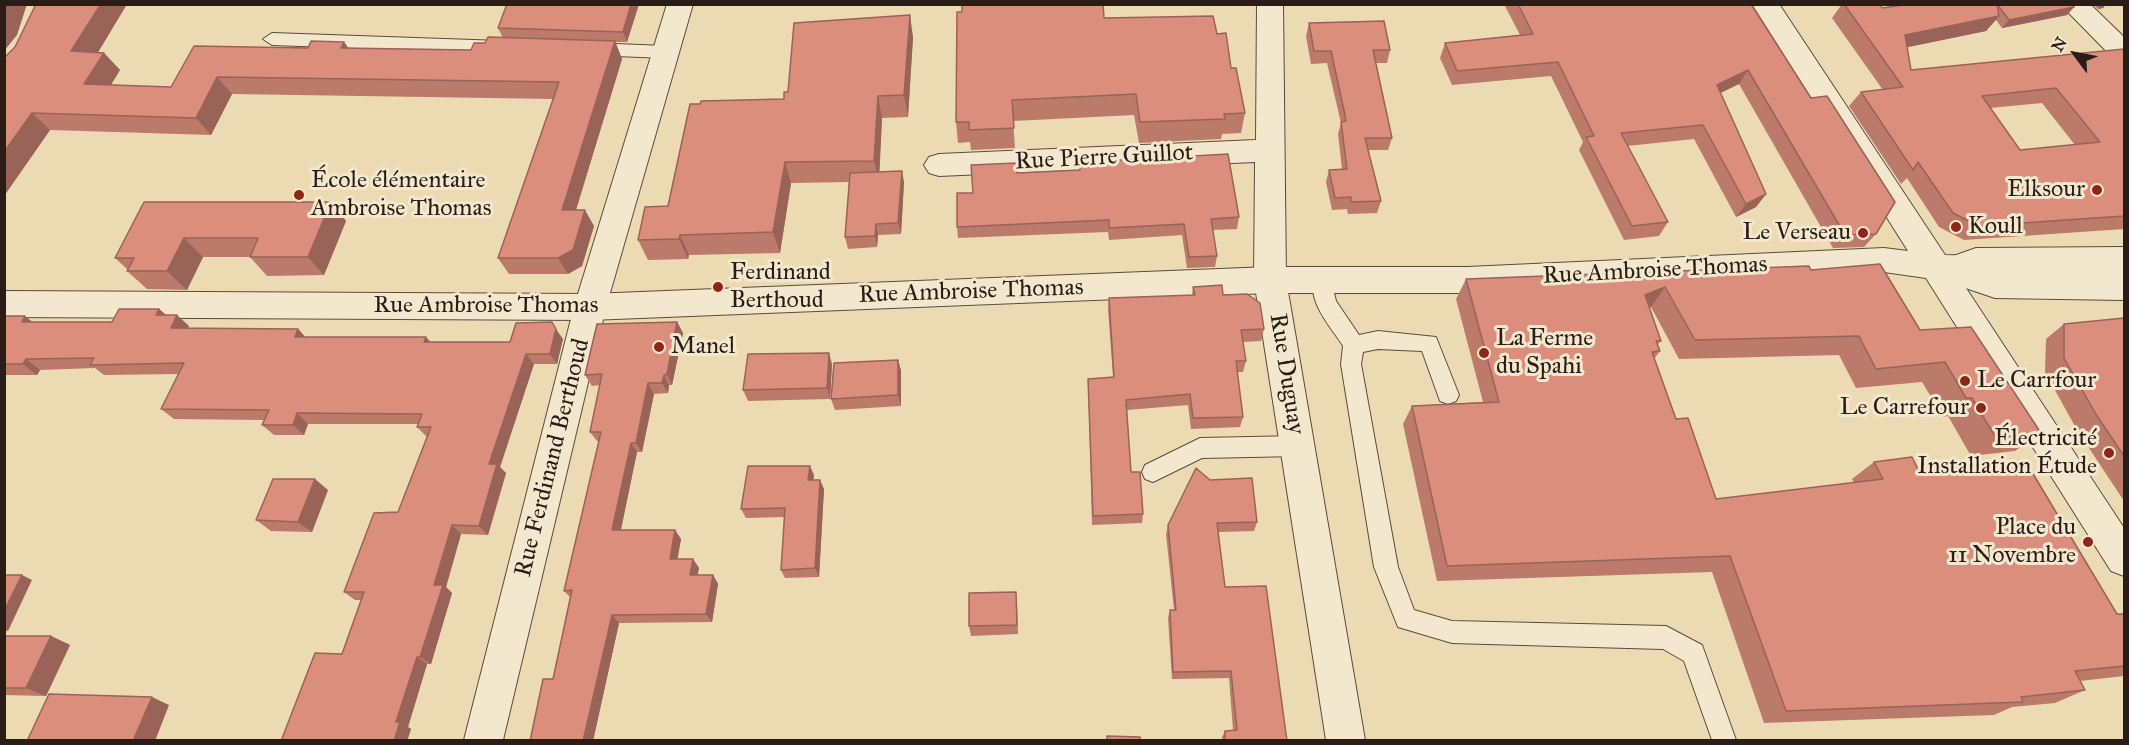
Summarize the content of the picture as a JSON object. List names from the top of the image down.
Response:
{
  "streets": {
    "street": [
      "Rue Pierre Guillot",
      "Rue Ambroise Thomas",
      "Rue Duguay",
      "Rue Ferdinand Berthoud"
    ]
  },
  "crossings": [
    ["Rue Pierre Guillot", "Rue Duguay"],
    ["Rue Ambroise Thomas", "Rue Duguay"],
    ["Rue Ambroise Thomas", "Rue Ferdinand Berthoud"]
  ],
  "places": [
    "Elksour",
    "École élémentaire Ambroise Thomas",
    "Koull",
    "Le Verseau",
    "Ferdinand Berthoud",
    "Manel",
    "La Ferme du Spahi",
    "Le Carrfour",
    "Le Carrefour",
    "Électricité Installation Étude",
    "Place du 11 Novembre"
  ],
  "north": "top left"
}
